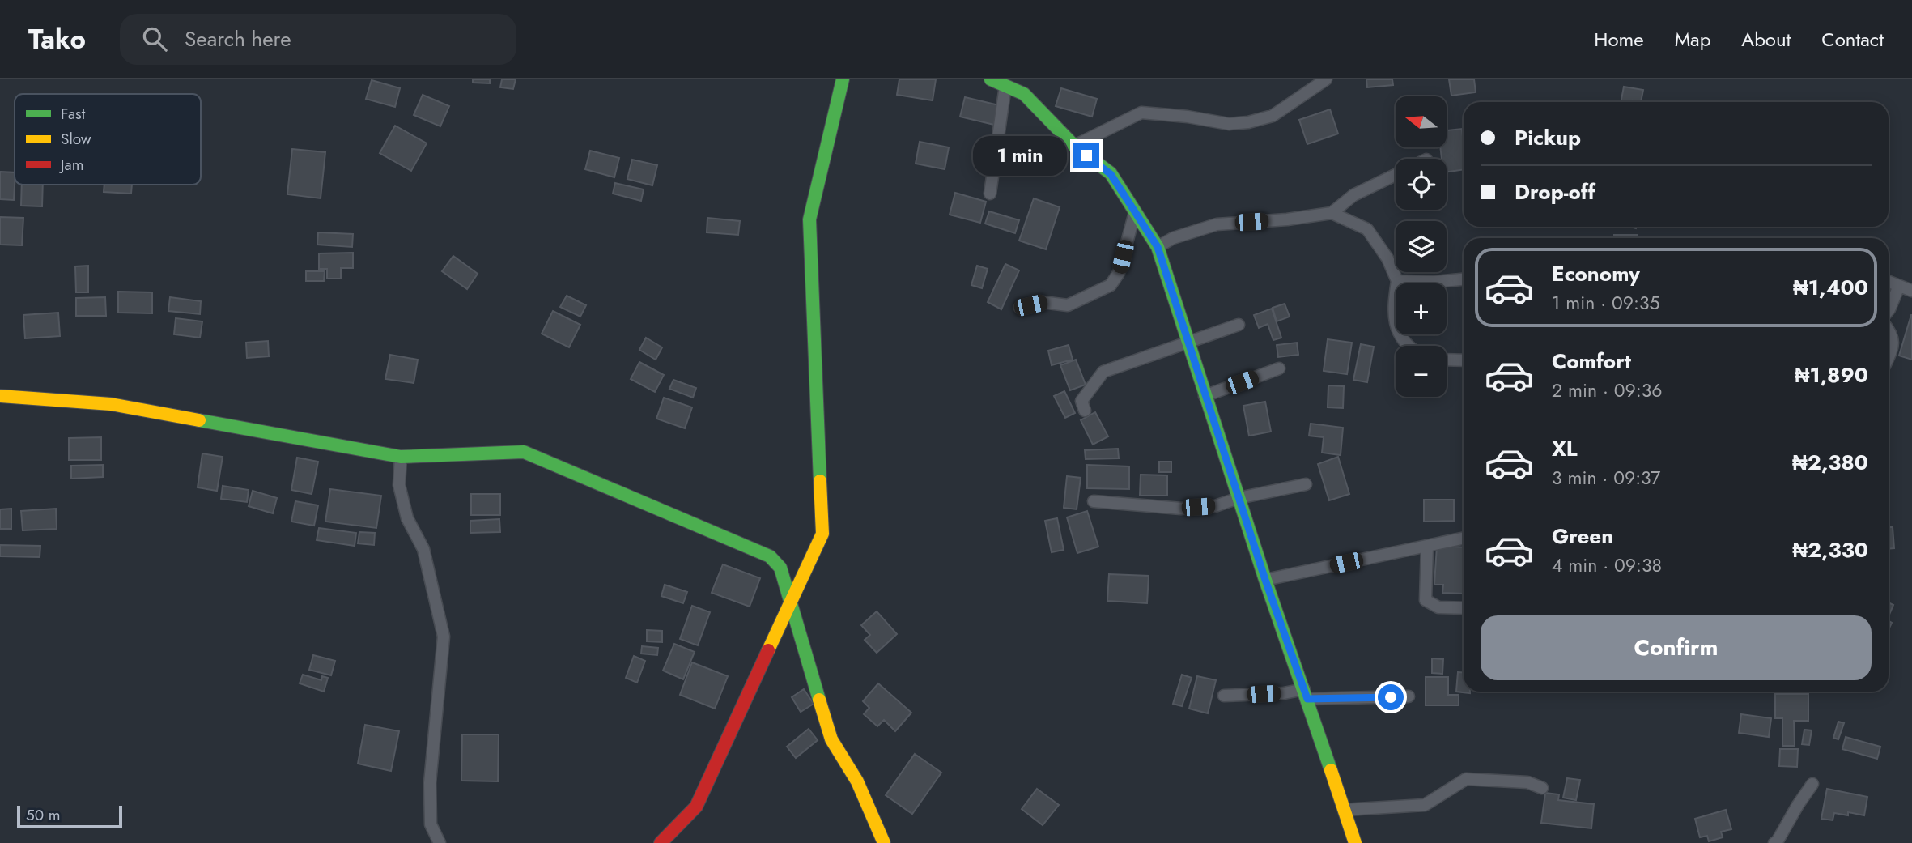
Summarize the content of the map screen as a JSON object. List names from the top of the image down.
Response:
{
  "legend": ["Fast", "Slow", "Jam"],
  "scale_bar": "50 m",
  "north": "left",
  "page": {
    "header": "Tako",
    "search": "Search here",
    "nav": [
      "Home",
      "Map",
      "About",
      "Contact"
    ],
    "map_buttons": ["+", "−"],
    "banner": ["Pickup", "Drop-off"],
    "bubble": "1 min",
    "list": [
      {
        "name": "Economy",
        "note": "1 min · 09:35",
        "value": "₦1,400"
      },
      {
        "name": "Comfort",
        "note": "2 min · 09:36",
        "value": "₦1,890"
      },
      {
        "name": "XL",
        "note": "3 min · 09:37",
        "value": "₦2,380"
      },
      {
        "name": "Green",
        "note": "4 min · 09:38",
        "value": "₦2,330"
      }
    ],
    "buttons": "Confirm",
    "scale": "50 m"
  }
}
